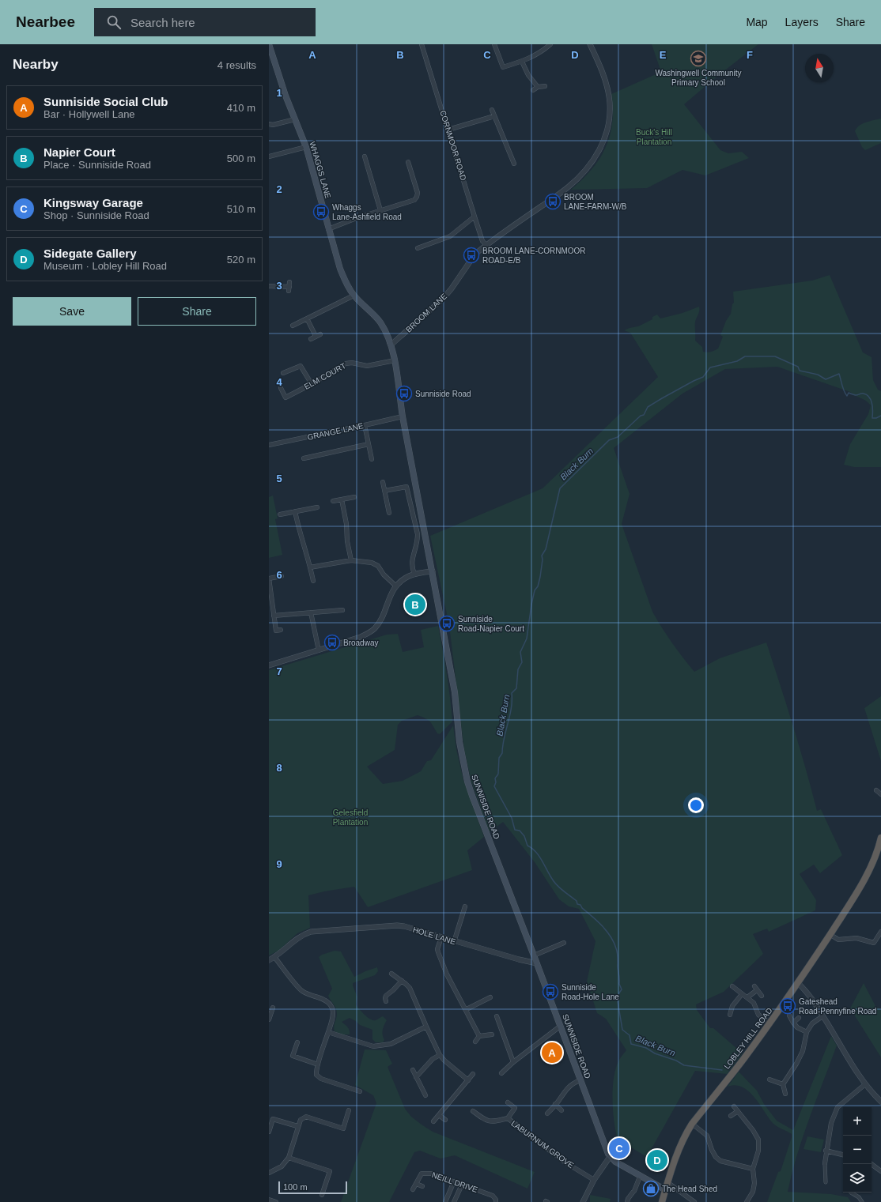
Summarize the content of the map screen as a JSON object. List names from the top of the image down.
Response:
{
  "streets": {
    "highway": ["LOBLEY HILL ROAD"],
    "main road": ["WHAGGS LANE", "SUNNISIDE ROAD"],
    "street": [
      "CORNMOOR ROAD",
      "BROOM LANE",
      "ELM COURT",
      "GRANGE LANE",
      "HOLE LANE",
      "LABURNUM GROVE",
      "NEILL DRIVE"
    ]
  },
  "crossings": [
    ["CORNMOOR ROAD", "BROOM LANE"],
    ["WHAGGS LANE", "BROOM LANE"],
    ["WHAGGS LANE", "SUNNISIDE ROAD"],
    ["BROOM LANE", "SUNNISIDE ROAD"],
    ["ELM COURT", "SUNNISIDE ROAD"],
    ["GRANGE LANE", "SUNNISIDE ROAD"],
    ["SUNNISIDE ROAD", "HOLE LANE"],
    ["SUNNISIDE ROAD", "LOBLEY HILL ROAD"]
  ],
  "water": ["Black Burn"],
  "parks": ["Buck's Hill Plantation", "Gelesfield Plantation"],
  "places": {
    "school or university": ["Washingwell Community Primary School"],
    "bus stop": [
      "BROOM LANE-FARM-W/B",
      "Whaggs Lane-Ashfield Road",
      "BROOM LANE-CORNMOOR ROAD-E/B",
      "Sunniside Road",
      "Sunniside Road-Napier Court",
      "Broadway",
      "Sunniside Road-Hole Lane",
      "Gateshead Road-Pennyfine Road"
    ],
    "shop": ["The Head Shed"]
  },
  "scale_bar": "100 m",
  "north": "top",
  "page": {
    "header": "Nearbee",
    "search": "Search here",
    "nav": ["Map", "Layers", "Share"],
    "heading": ["Nearby", "4 results"],
    "list": [
      {
        "mark": "A",
        "name": "Sunniside Social Club",
        "note": "Bar · Hollywell Lane",
        "value": "410 m"
      },
      {
        "mark": "B",
        "name": "Napier Court",
        "note": "Place · Sunniside Road",
        "value": "500 m"
      },
      {
        "mark": "C",
        "name": "Kingsway Garage",
        "note": "Shop · Sunniside Road",
        "value": "510 m"
      },
      {
        "mark": "D",
        "name": "Sidegate Gallery",
        "note": "Museum · Lobley Hill Road",
        "value": "520 m"
      }
    ],
    "buttons": ["Save", "Share"],
    "pins": [
      "B",
      "A",
      "C",
      "D"
    ],
    "map_buttons": ["+", "−"],
    "scale": "100 m"
  },
  "grid": {
    "columns": [
      "A",
      "B",
      "C",
      "D",
      "E",
      "F"
    ],
    "rows": [
      "1",
      "2",
      "3",
      "4",
      "5",
      "6",
      "7",
      "8",
      "9"
    ]
  }
}
